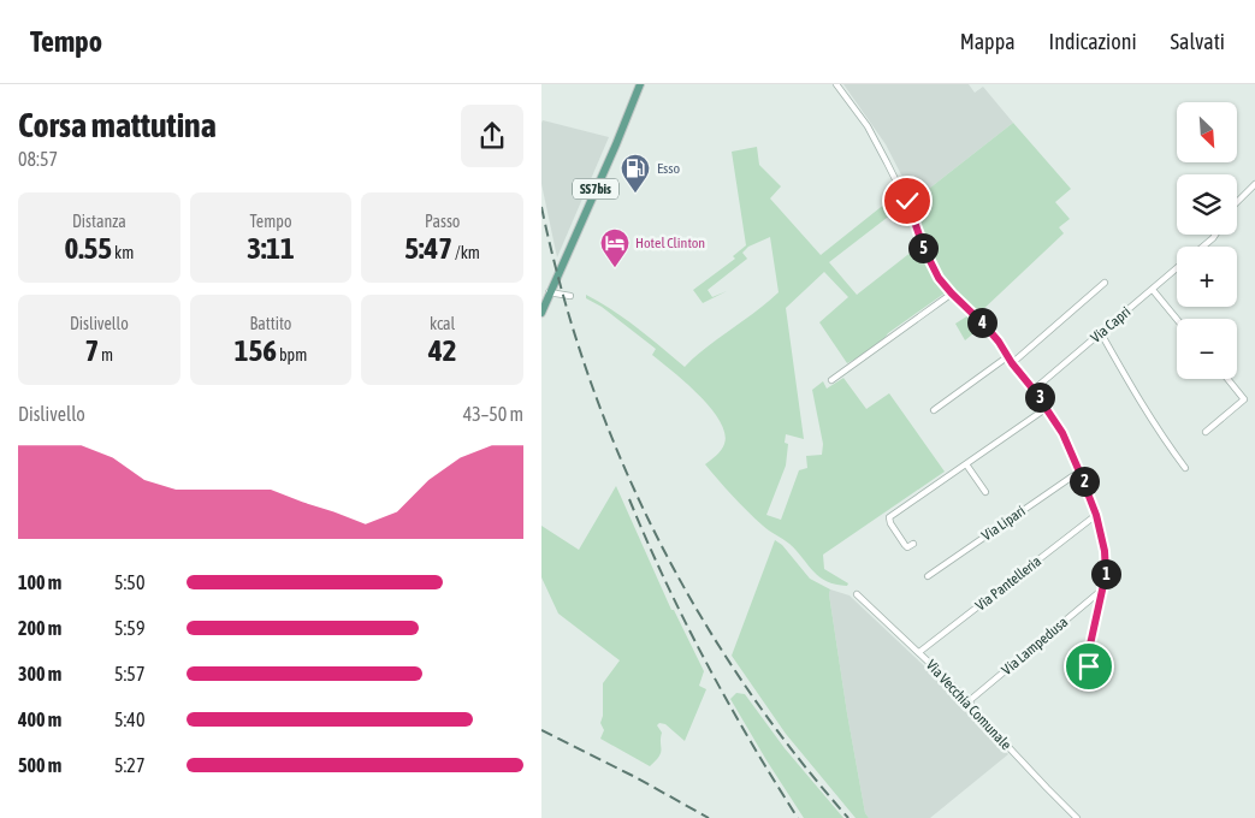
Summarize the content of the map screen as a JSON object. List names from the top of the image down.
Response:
{
  "streets": {
    "main road": ["SS7bis"],
    "street": [
      "Via Capri",
      "Via Lipari",
      "Via Pantelleria",
      "Via Lampedusa",
      "Via Vecchia Comunale"
    ]
  },
  "crossings": [
    ["Via Pantelleria", "Via Vecchia Comunale"],
    ["Via Lampedusa", "Via Vecchia Comunale"]
  ],
  "places": {
    "fuel station": ["Esso"],
    "hotel": ["Hotel Clinton"]
  },
  "north": "bottom right",
  "page": {
    "header": "Tempo",
    "nav": ["Mappa", "Indicazioni", "Salvati"],
    "heading": ["Corsa mattutina", "08:57"],
    "map_buttons": ["+", "−"],
    "stats": [
      ["Distanza", "0.55 km"],
      ["Tempo", "3:11"],
      ["Passo", "5:47 /km"],
      ["Dislivello", "7 m"],
      ["Battito", "156 bpm"],
      ["kcal", "42"]
    ],
    "pins": [
      "5",
      "4",
      "3",
      "2",
      "1"
    ],
    "chart": ["Dislivello", "43–50 m"],
    "list": [
      {
        "name": "100 m",
        "note": "5:50"
      },
      {
        "name": "200 m",
        "note": "5:59"
      },
      {
        "name": "300 m",
        "note": "5:57"
      },
      {
        "name": "400 m",
        "note": "5:40"
      },
      {
        "name": "500 m",
        "note": "5:27"
      }
    ]
  }
}
